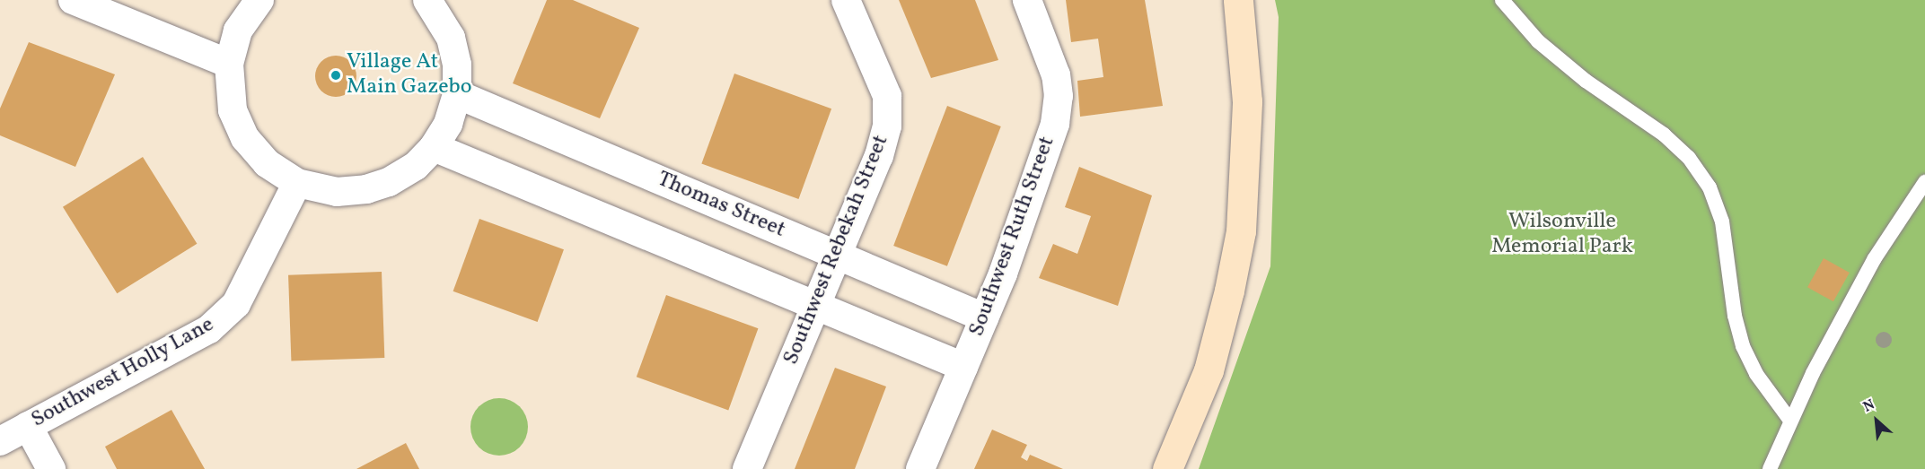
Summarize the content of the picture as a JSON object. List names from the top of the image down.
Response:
{
  "streets": {
    "street": [
      "Thomas Street",
      "Southwest Ruth Street",
      "Southwest Rebekah Street",
      "Southwest Holly Lane"
    ]
  },
  "crossings": [
    ["Thomas Street", "Southwest Ruth Street"],
    ["Thomas Street", "Southwest Rebekah Street"]
  ],
  "parks": ["Wilsonville Memorial Park"],
  "places": ["Village At Main Gazebo"],
  "north": "top left"
}
